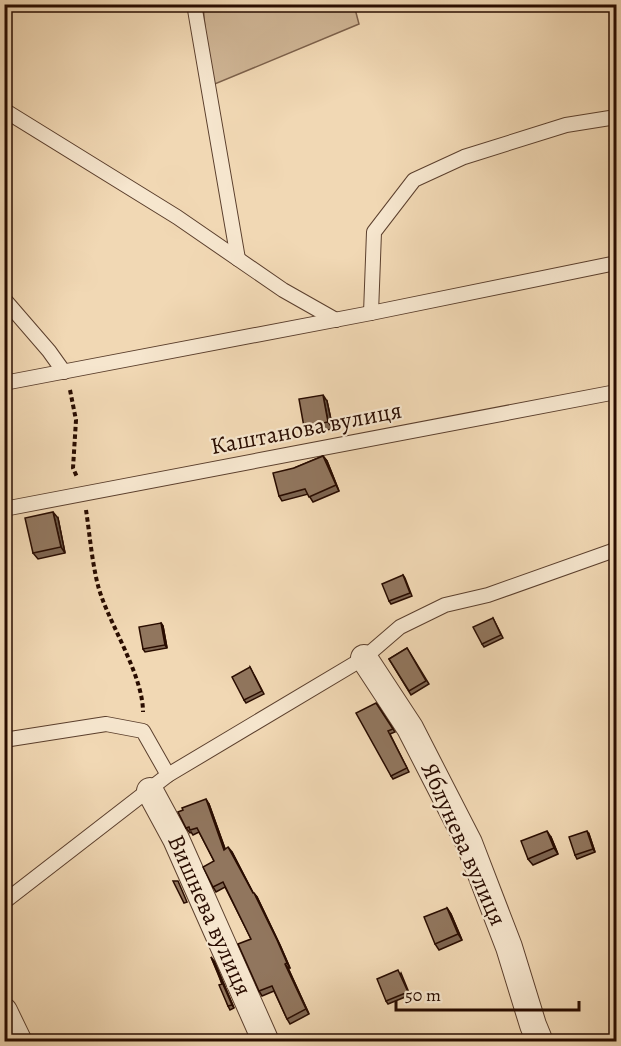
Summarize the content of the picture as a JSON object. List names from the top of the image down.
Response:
{
  "streets": {
    "street": ["Яблунева вулиця", "Вишнева вулиця"],
    "lane": ["Каштанова вулиця"]
  },
  "scale_bar": "50 m"
}
